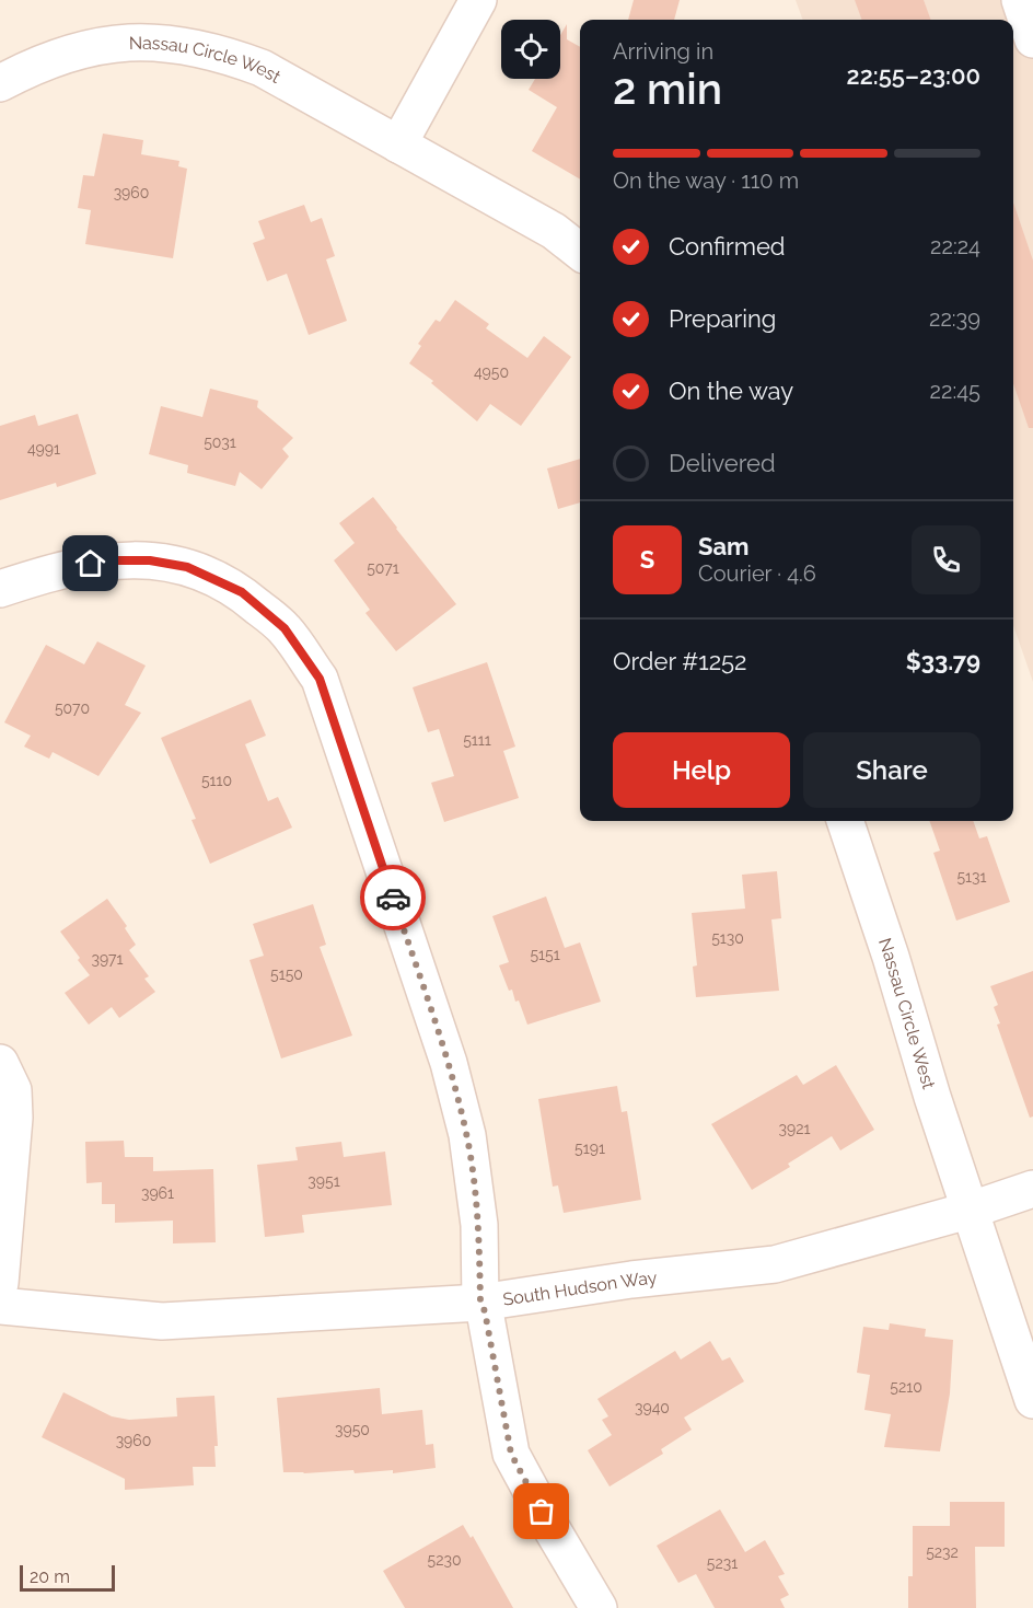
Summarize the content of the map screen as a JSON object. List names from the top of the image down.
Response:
{
  "streets": {
    "street": ["Nassau Circle West", "South Hudson Way"]
  },
  "crossings": [
    ["Nassau Circle West", "South Hudson Way"]
  ],
  "house_numbers": [
    "3960",
    "4950",
    "5031",
    "4991",
    "5071",
    "5070",
    "5111",
    "5110",
    "5131",
    "5130",
    "5151",
    "3971",
    "5150",
    "3921",
    "5191",
    "3951",
    "3961",
    "5210",
    "3940",
    "3950",
    "3960",
    "5232",
    "5230",
    "5231"
  ],
  "scale_bar": "20 m",
  "page": {
    "heading": ["2 min", "Arriving in", "22:55–23:00"],
    "panel": [
      "Sam",
      "Courier · 4.6",
      "Order #1252",
      "$33.79"
    ],
    "bar": "On the way · 110 m",
    "list": [
      ["Confirmed", "22:24"],
      ["Preparing", "22:39"],
      ["On the way", "22:45"],
      "Delivered"
    ],
    "round": "S",
    "buttons": ["Help", "Share"],
    "scale": "20 m"
  }
}
